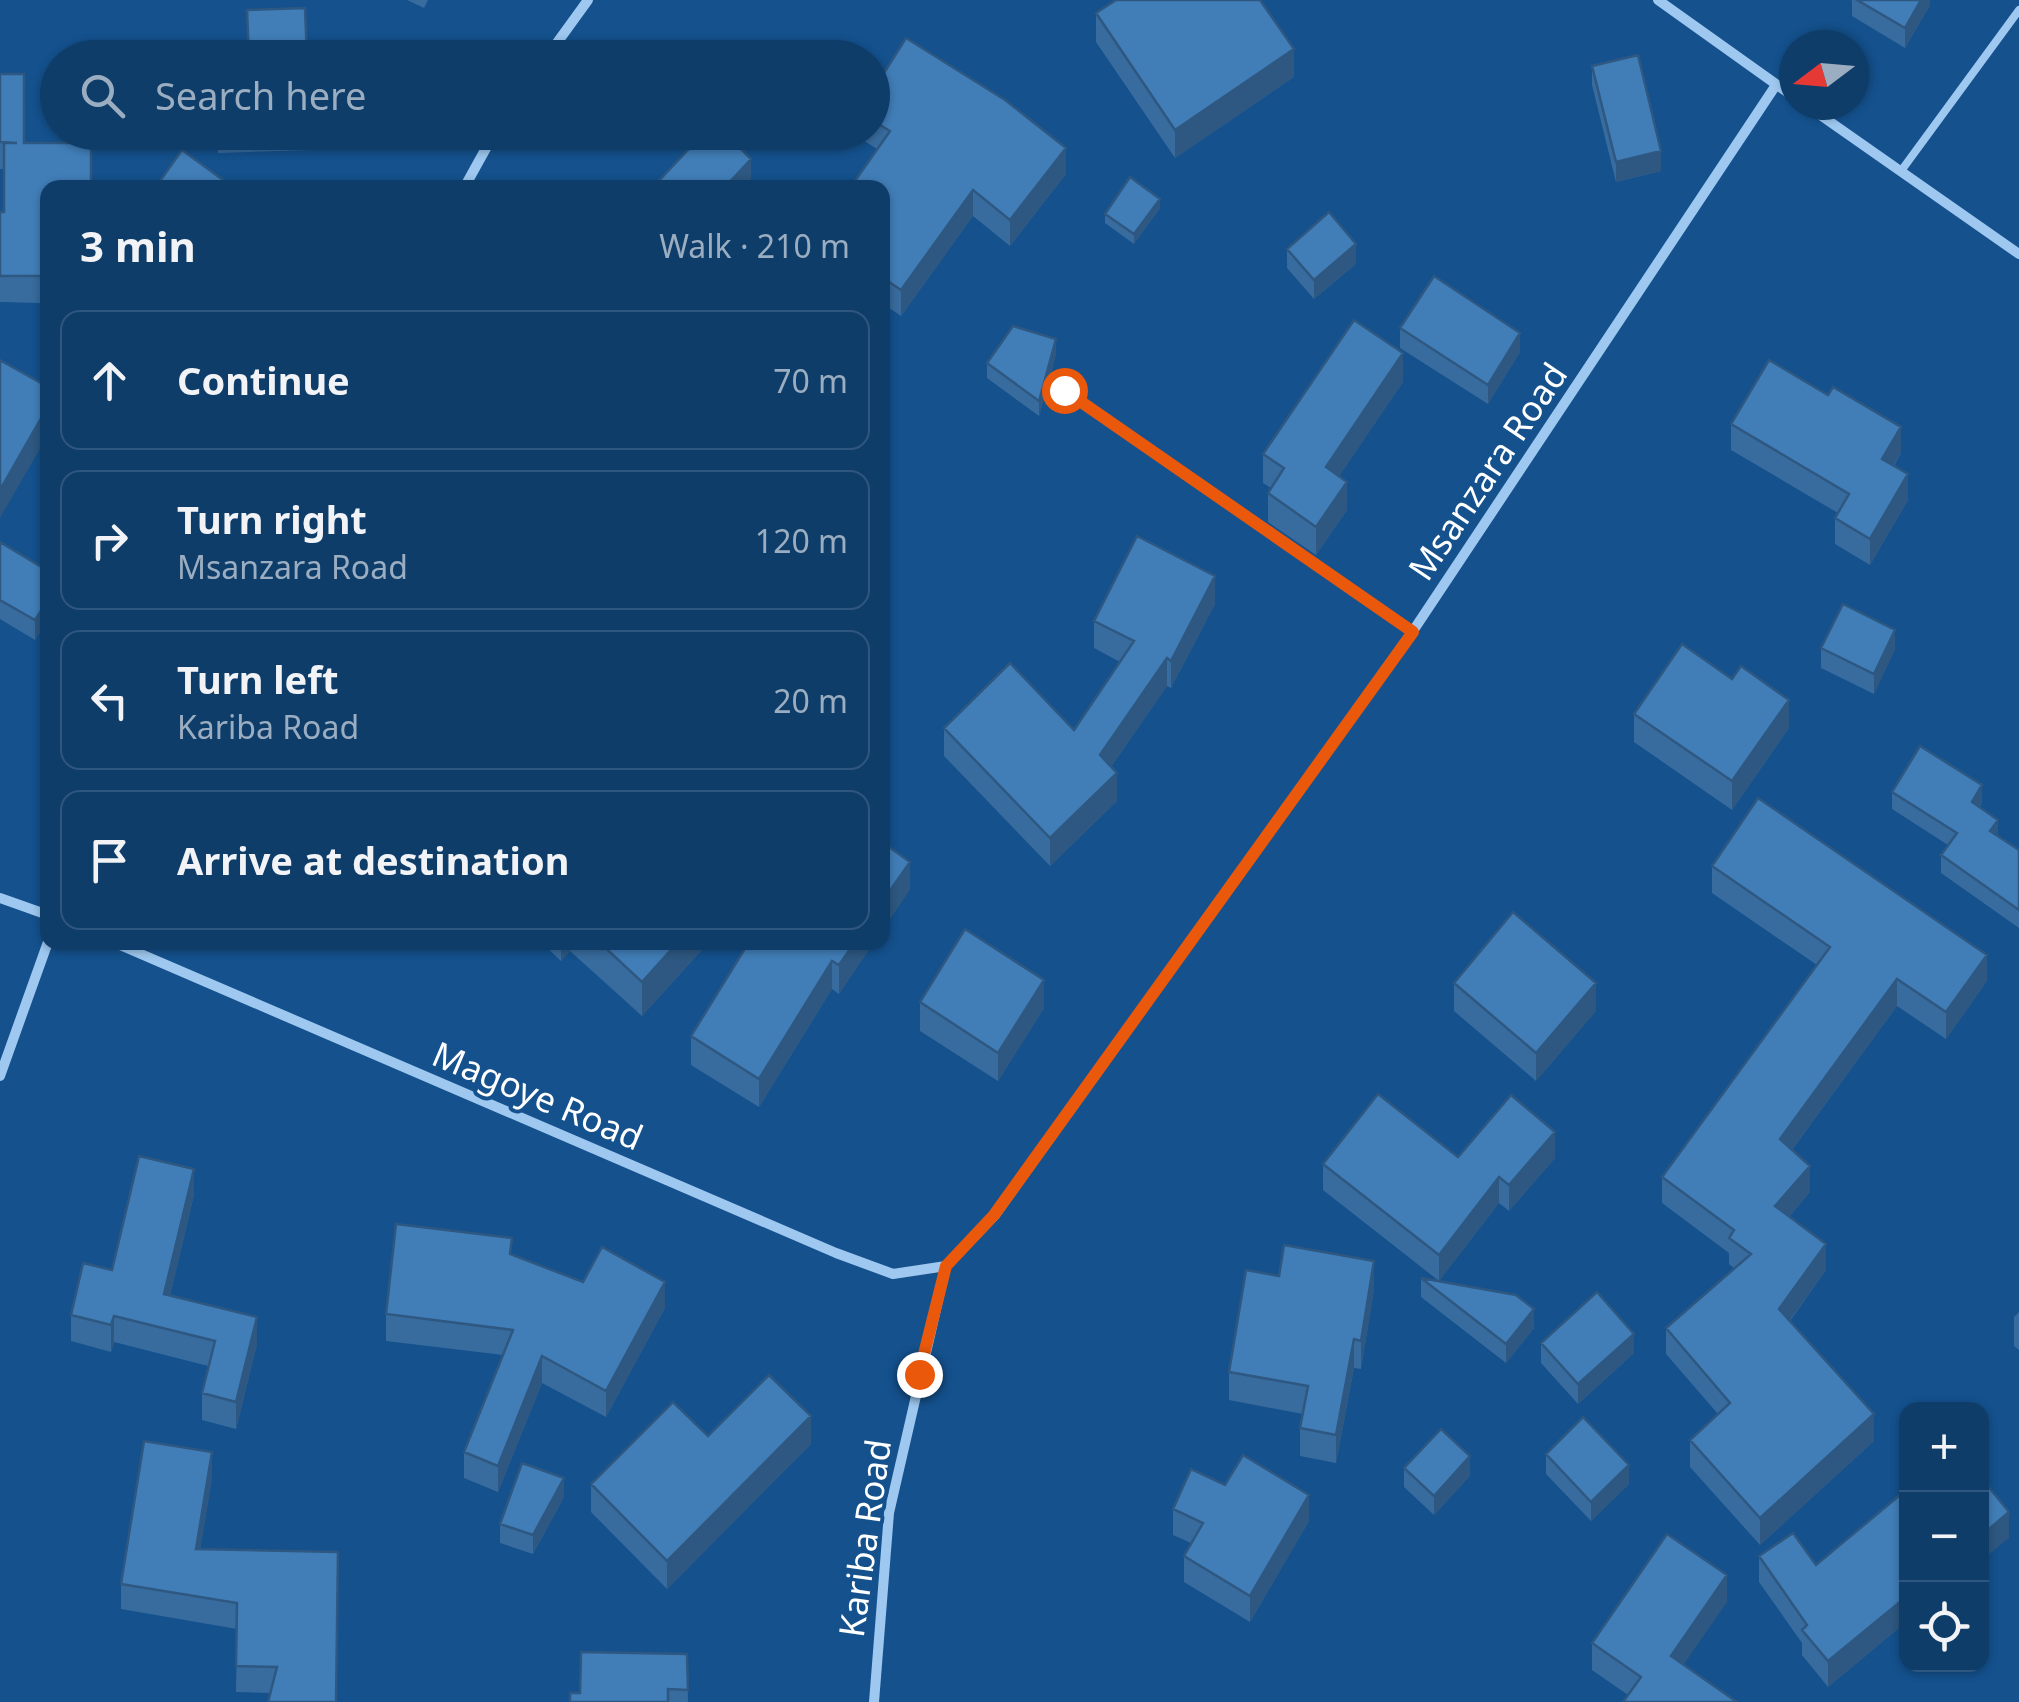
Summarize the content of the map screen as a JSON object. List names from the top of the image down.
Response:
{
  "streets": {
    "street": ["Msanzara Road", "Magoye Road", "Kariba Road"]
  },
  "crossings": [
    ["Msanzara Road", "Magoye Road"],
    ["Msanzara Road", "Kariba Road"],
    ["Magoye Road", "Kariba Road"]
  ],
  "north": "left",
  "page": {
    "search": "Search here",
    "heading": ["3 min", "Walk · 210 m"],
    "list": [
      ["Continue", "70 m"],
      ["Turn right", "Msanzara Road", "120 m"],
      ["Turn left", "Kariba Road", "20 m"],
      "Arrive at destination"
    ],
    "map_buttons": ["+", "−"]
  }
}
